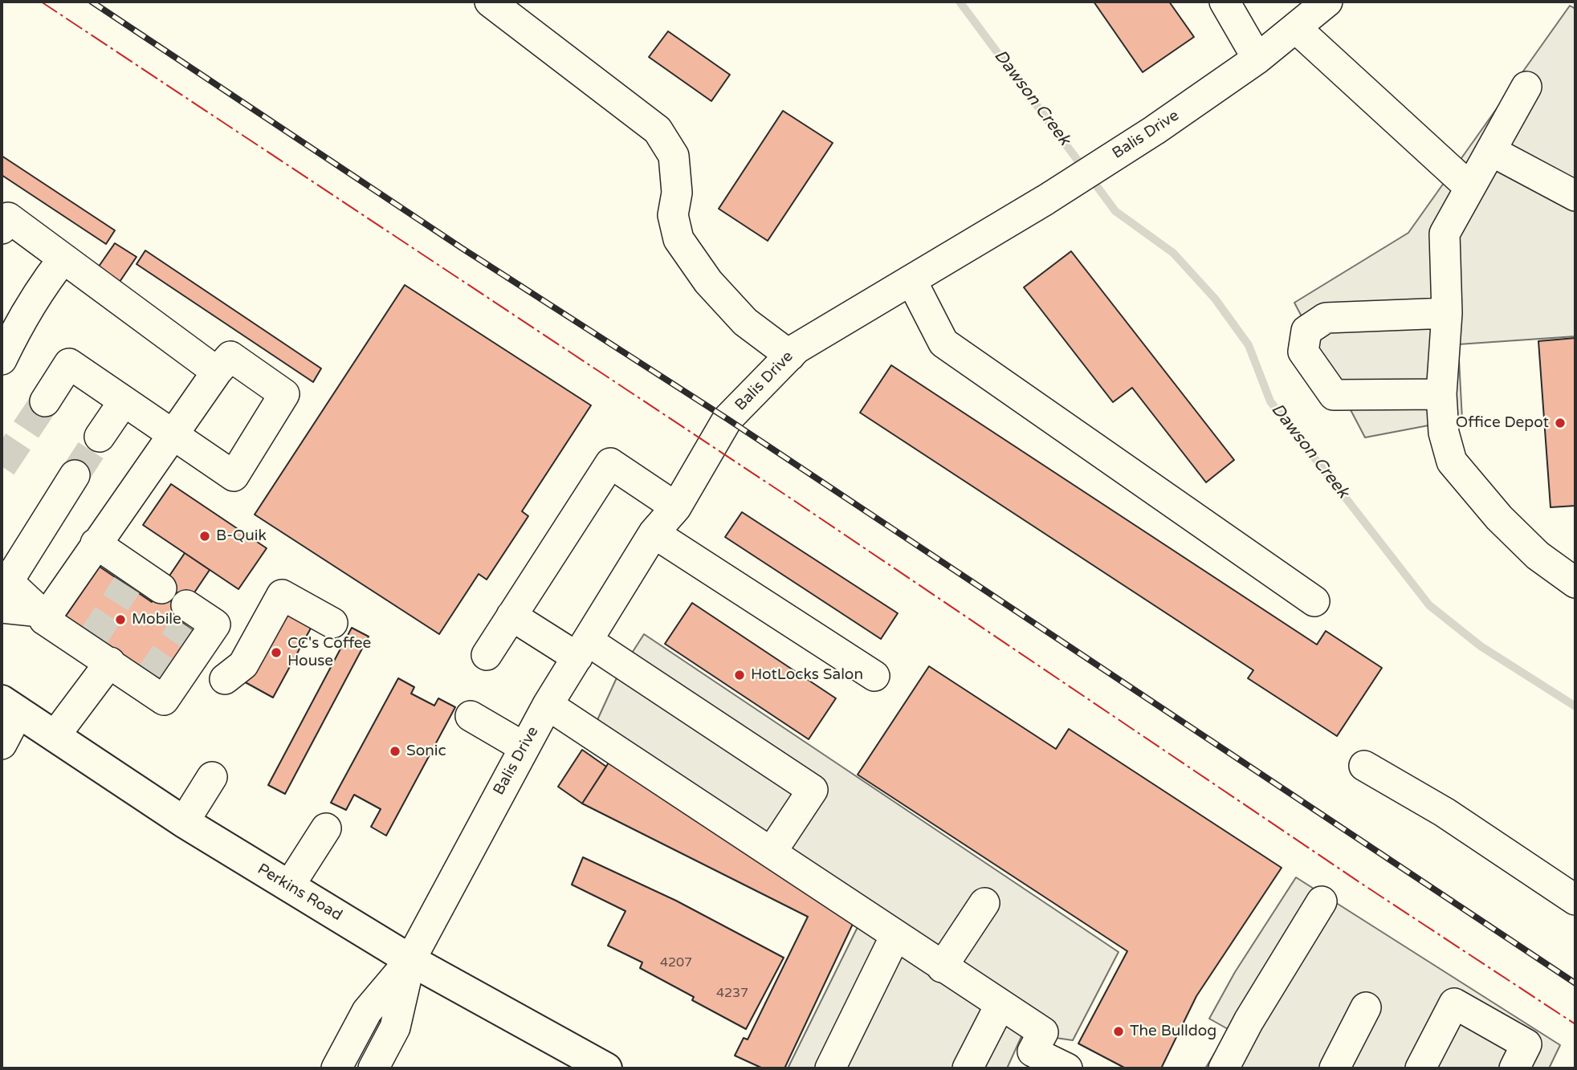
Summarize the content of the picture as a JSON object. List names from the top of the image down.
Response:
{
  "streets": {
    "main road": ["Perkins Road"],
    "street": ["Balis Drive"]
  },
  "crossings": [
    ["Balis Drive", "Perkins Road"]
  ],
  "water": ["Dawson Creek"],
  "places": [
    "Office Depot",
    "B-Quik",
    "Mobile",
    "CC's Coffee House",
    "HotLocks Salon",
    "Sonic",
    "The Bulldog"
  ],
  "house_numbers": ["4207", "4237"]
}
